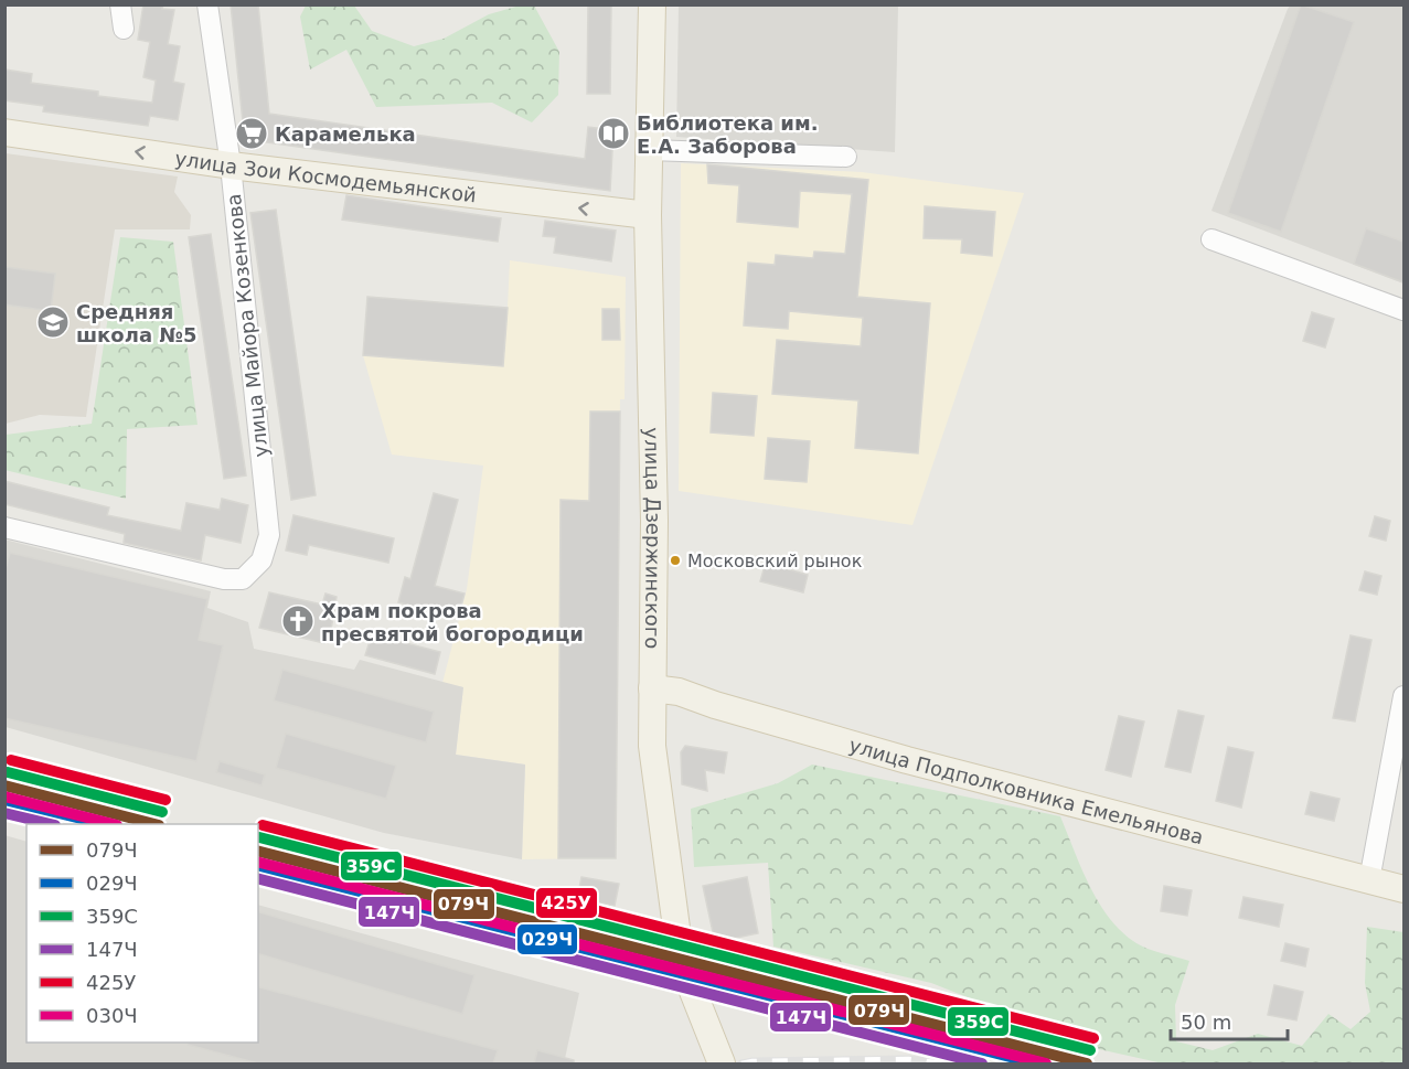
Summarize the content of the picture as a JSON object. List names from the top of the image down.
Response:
{
  "streets": {
    "main road": ["улица Зои Космодемьянской", "улица Дзержинского", "улица Подполковника Емельянова"],
    "street": ["улица Майора Козенкова"]
  },
  "crossings": [
    ["улица Зои Космодемьянской", "улица Майора Козенкова"],
    ["улица Зои Космодемьянской", "улица Дзержинского"],
    ["улица Дзержинского", "улица Подполковника Емельянова"]
  ],
  "one_way": ["улица Зои Космодемьянской"],
  "places": {
    "supermarket": ["Карамелька"],
    "library": ["Библиотека им. Е.А. Заборова"],
    "school or university": ["Средняя школа №5"],
    "other": ["Московский рынок"],
    "church": ["Храм покрова пресвятой богородици"]
  },
  "lines": [
    "transit line 425У",
    "transit line 359С",
    "transit line 079Ч",
    "transit line 030Ч",
    "transit line 029Ч",
    "transit line 147Ч"
  ],
  "legend": [
    "079Ч",
    "029Ч",
    "359С",
    "147Ч",
    "425У",
    "030Ч"
  ],
  "scale_bar": "50 m"
}
